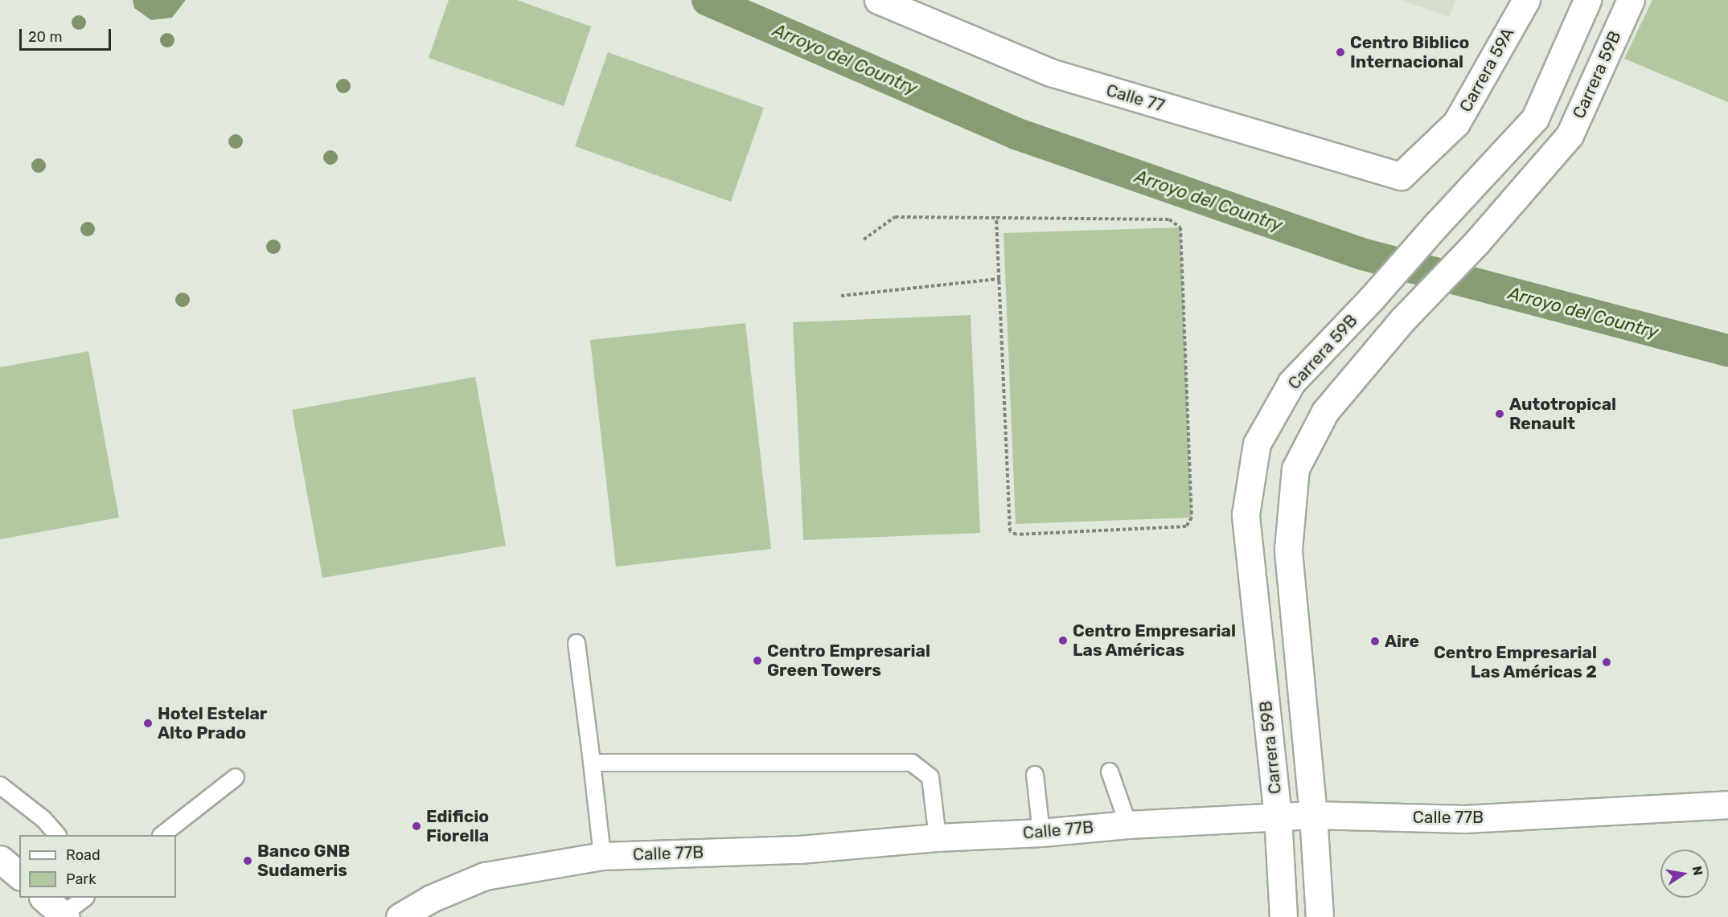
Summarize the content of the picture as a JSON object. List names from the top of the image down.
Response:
{
  "streets": {
    "street": [
      "Carrera 59A",
      "Carrera 59B",
      "Calle 77",
      "Calle 77B"
    ]
  },
  "crossings": [
    ["Carrera 59A", "Calle 77"],
    ["Carrera 59B", "Calle 77B"]
  ],
  "water": ["Arroyo del Country"],
  "places": [
    "Centro Biblico Internacional",
    "Autotropical Renault",
    "Centro Empresarial Las Américas",
    "Aire",
    "Centro Empresarial Green Towers",
    "Centro Empresarial Las Américas 2",
    "Hotel Estelar Alto Prado",
    "Edificio Fiorella",
    "Banco GNB Sudameris"
  ],
  "legend": ["Road", "Park"],
  "scale_bar": "20 m",
  "north": "right"
}
